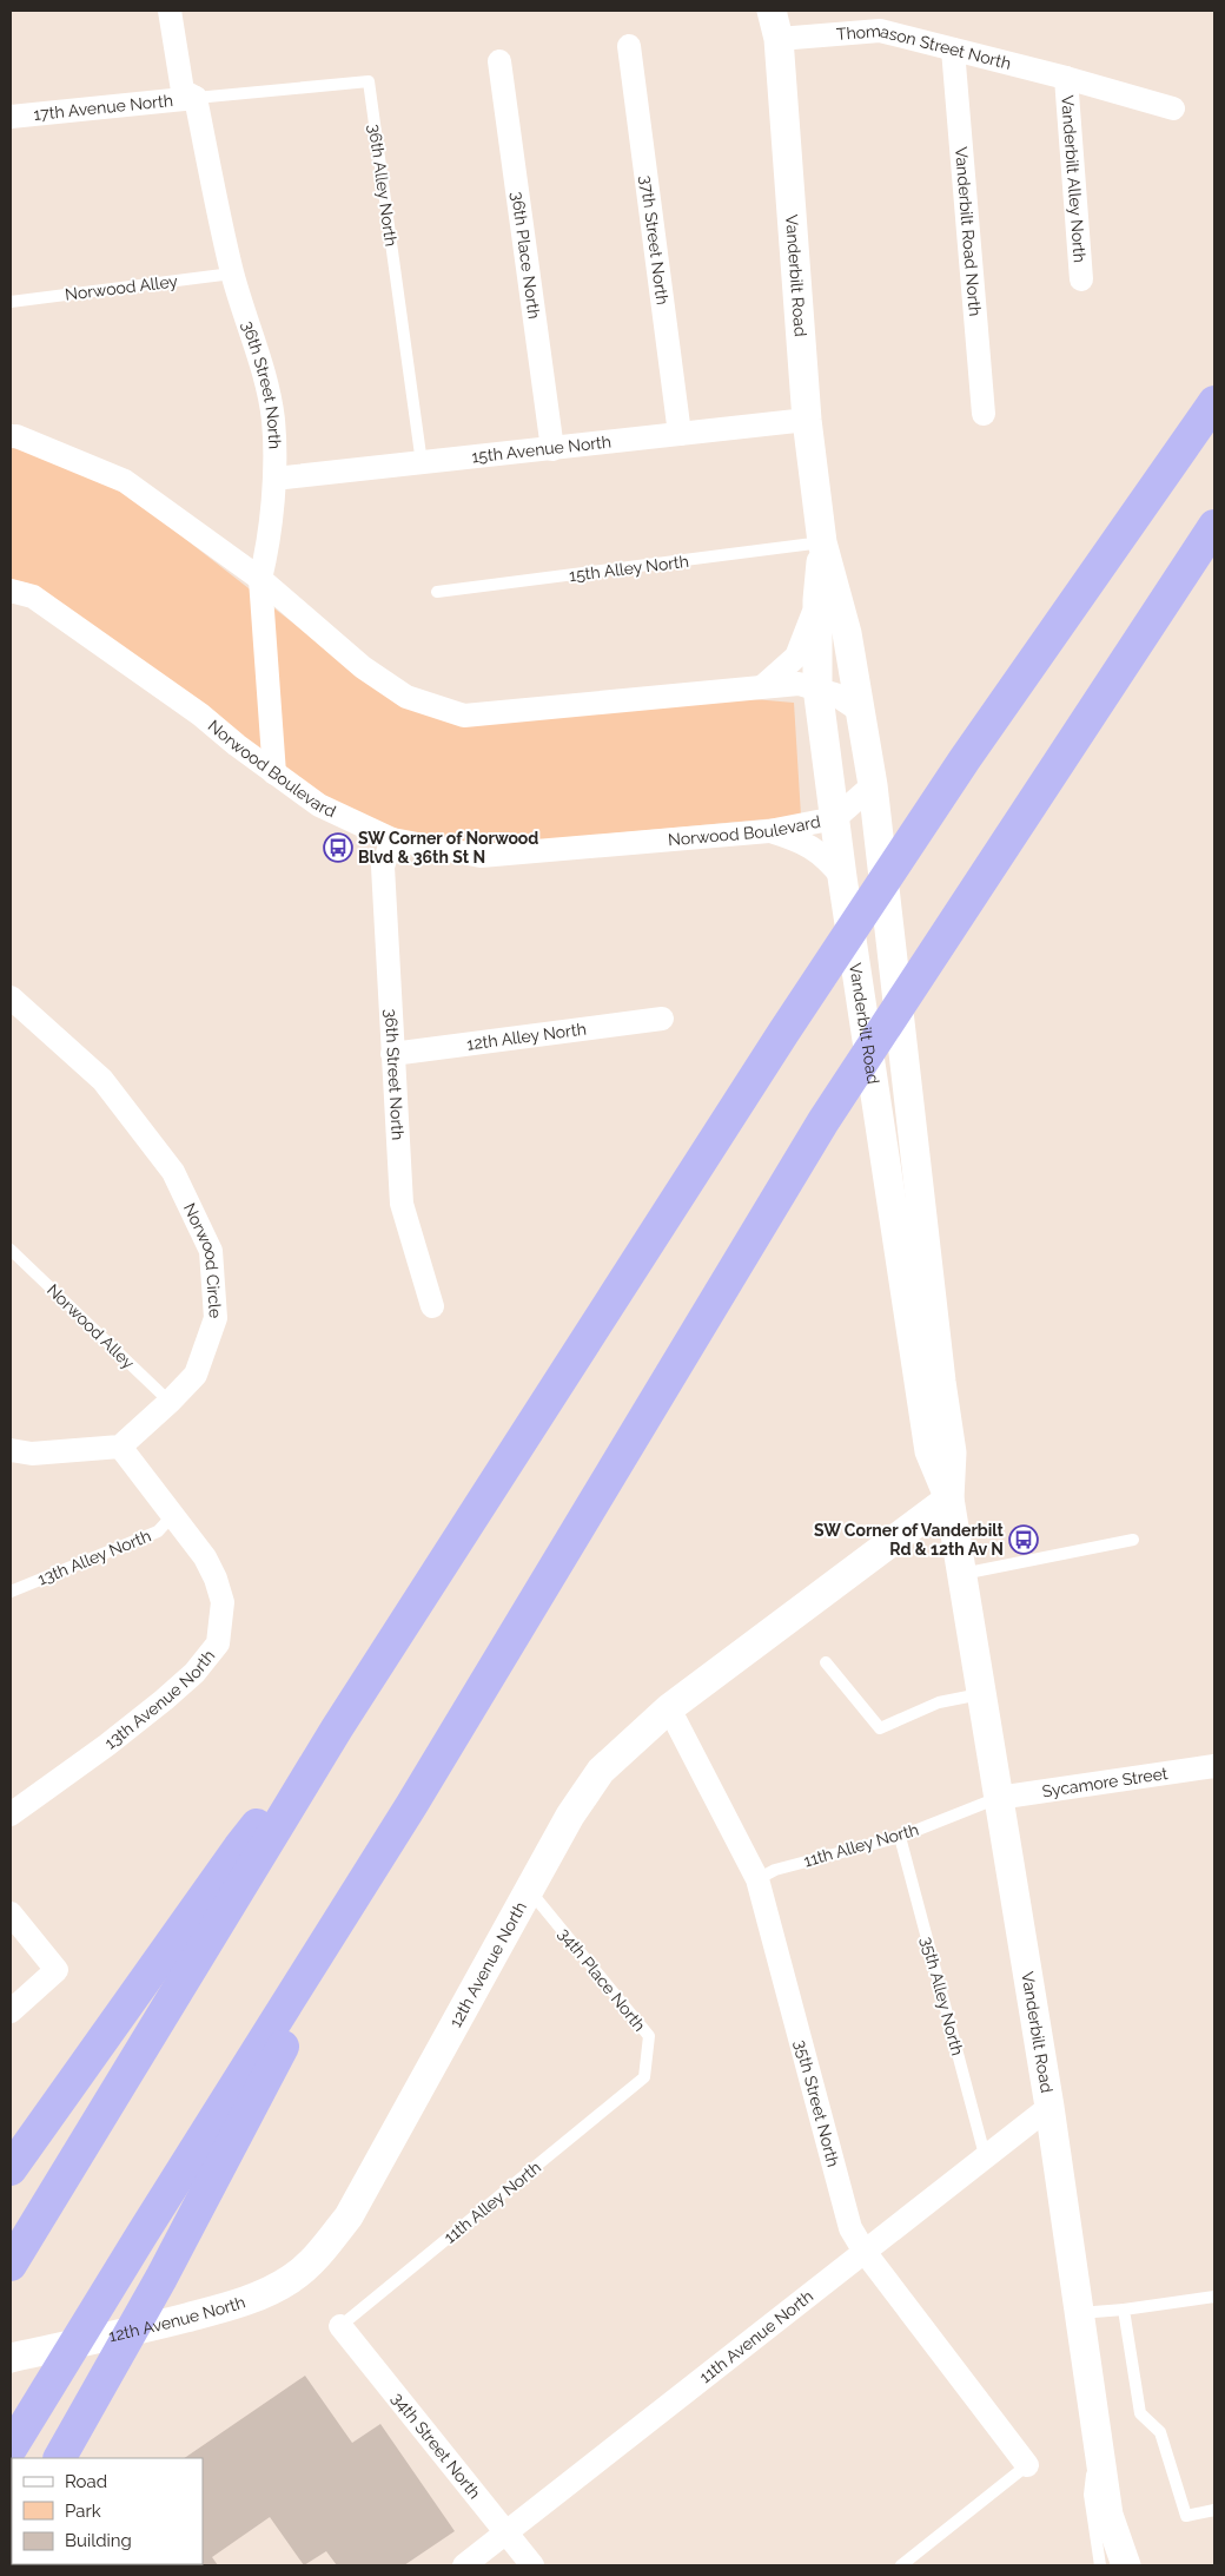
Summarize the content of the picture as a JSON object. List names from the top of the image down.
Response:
{
  "streets": {
    "street": [
      "Thomason Street North",
      "17th Avenue North",
      "Vanderbilt Alley North",
      "Vanderbilt Road North",
      "37th Street North",
      "36th Place North",
      "Vanderbilt Road",
      "36th Street North",
      "15th Avenue North",
      "Norwood Boulevard",
      "12th Alley North",
      "Norwood Circle",
      "13th Avenue North",
      "Sycamore Street",
      "12th Avenue North",
      "35th Street North",
      "11th Avenue North",
      "34th Street North"
    ],
    "lane": [
      "36th Alley North",
      "Norwood Alley",
      "15th Alley North",
      "13th Alley North",
      "11th Alley North",
      "34th Place North",
      "35th Alley North"
    ]
  },
  "crossings": [
    ["Thomason Street North", "Vanderbilt Alley North"],
    ["Thomason Street North", "Vanderbilt Road North"],
    ["Thomason Street North", "Vanderbilt Road"],
    ["17th Avenue North", "36th Alley North"],
    ["17th Avenue North", "36th Street North"],
    ["36th Alley North", "36th Street North"],
    ["36th Alley North", "15th Avenue North"],
    ["37th Street North", "15th Avenue North"],
    ["36th Place North", "15th Avenue North"],
    ["Vanderbilt Road", "15th Avenue North"],
    ["Vanderbilt Road", "15th Alley North"],
    ["Vanderbilt Road", "Norwood Boulevard"],
    ["Vanderbilt Road", "Sycamore Street"],
    ["Vanderbilt Road", "11th Alley North"],
    ["Vanderbilt Road", "12th Avenue North"],
    ["Vanderbilt Road", "11th Avenue North"],
    ["Norwood Alley", "36th Street North"],
    ["Norwood Alley", "Norwood Circle"],
    ["36th Street North", "15th Avenue North"],
    ["36th Street North", "Norwood Boulevard"],
    ["36th Street North", "12th Alley North"],
    ["13th Alley North", "13th Avenue North"],
    ["Sycamore Street", "11th Alley North"],
    ["11th Alley North", "34th Place North"],
    ["11th Alley North", "35th Alley North"],
    ["11th Alley North", "35th Street North"],
    ["11th Alley North", "34th Street North"],
    ["12th Avenue North", "34th Place North"],
    ["12th Avenue North", "35th Street North"],
    ["35th Alley North", "11th Avenue North"],
    ["35th Street North", "11th Avenue North"],
    ["11th Avenue North", "34th Street North"]
  ],
  "places": {
    "bus stop": ["SW Corner of Norwood Blvd & 36th St N", "SW Corner of Vanderbilt Rd & 12th Av N"]
  },
  "legend": ["Road", "Park", "Building"]
}
